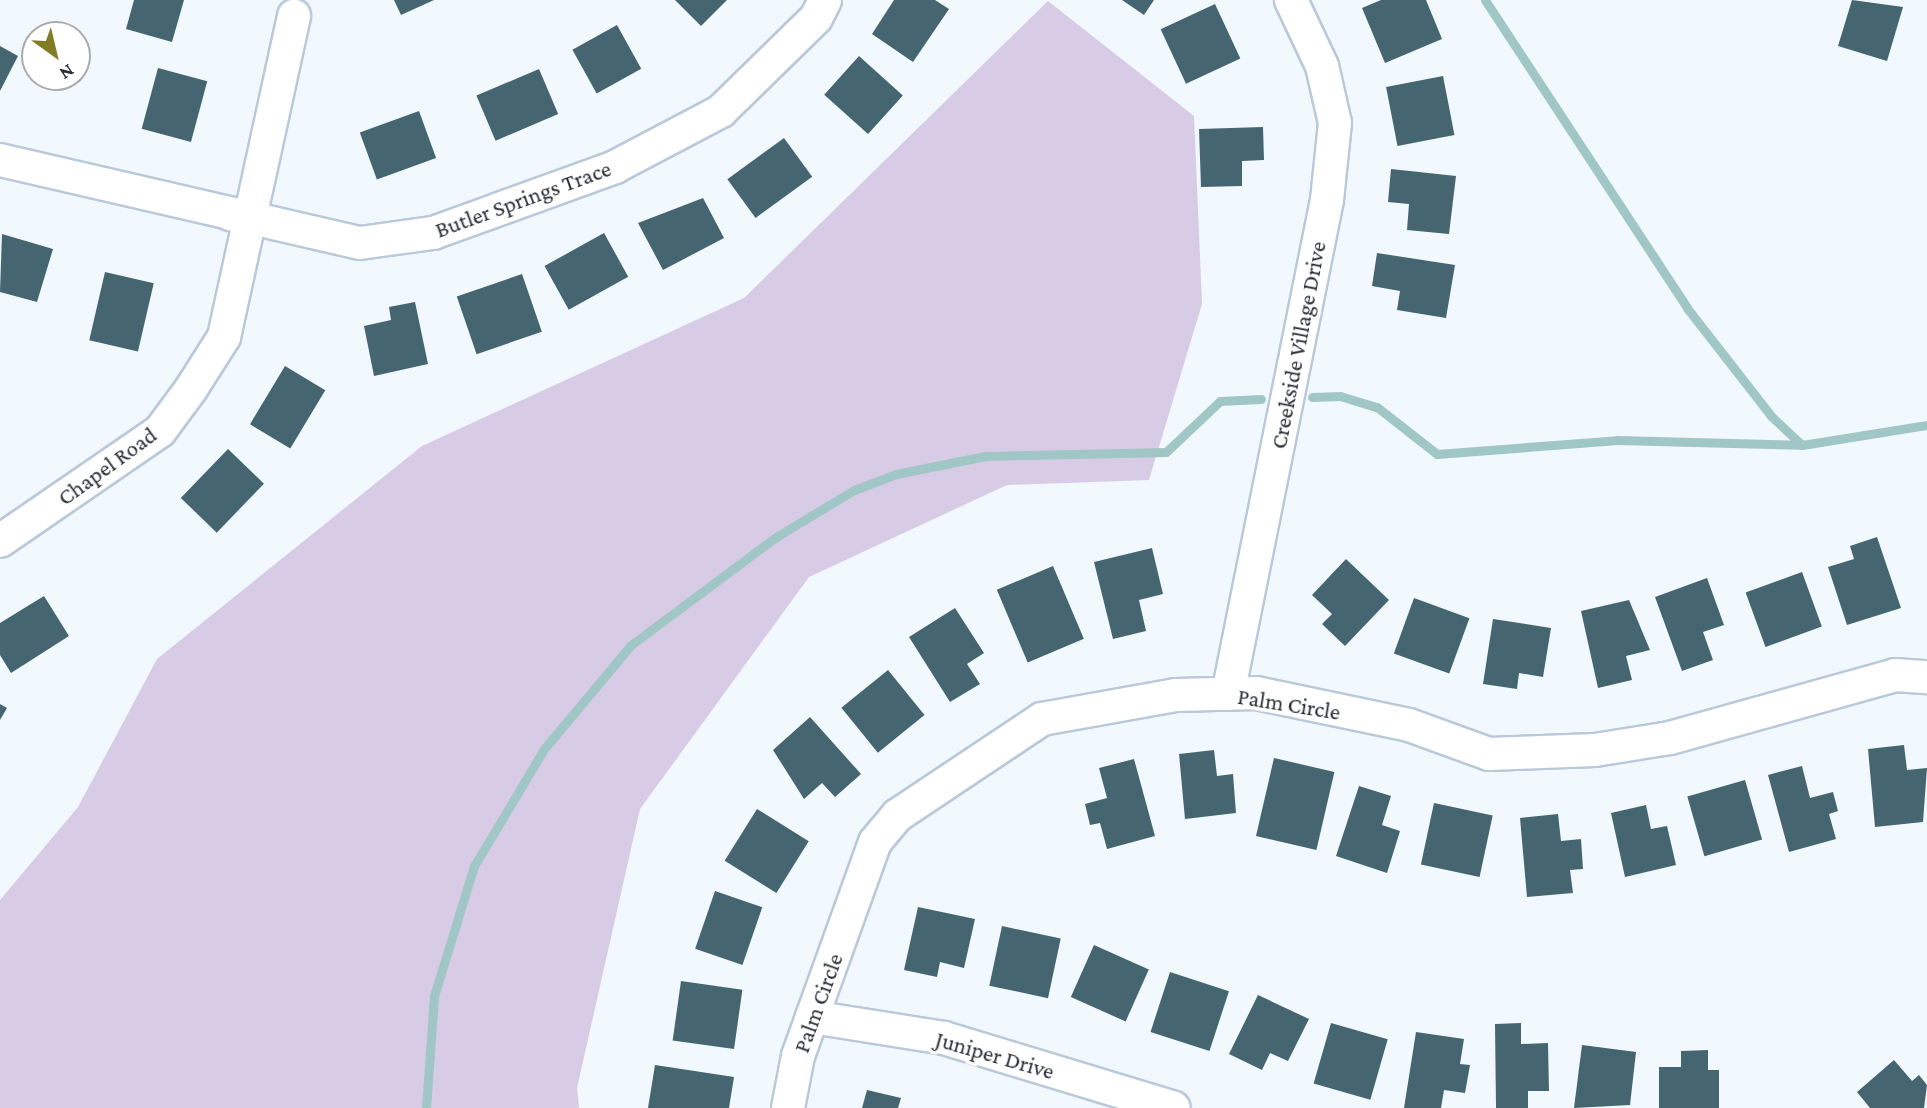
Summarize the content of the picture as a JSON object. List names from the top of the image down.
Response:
{
  "streets": {
    "street": [
      "Butler Springs Trace",
      "Creekside Village Drive",
      "Chapel Road",
      "Palm Circle",
      "Juniper Drive"
    ]
  },
  "crossings": [
    ["Butler Springs Trace", "Chapel Road"],
    ["Creekside Village Drive", "Palm Circle"],
    ["Palm Circle", "Juniper Drive"]
  ],
  "north": "bottom right"
}
